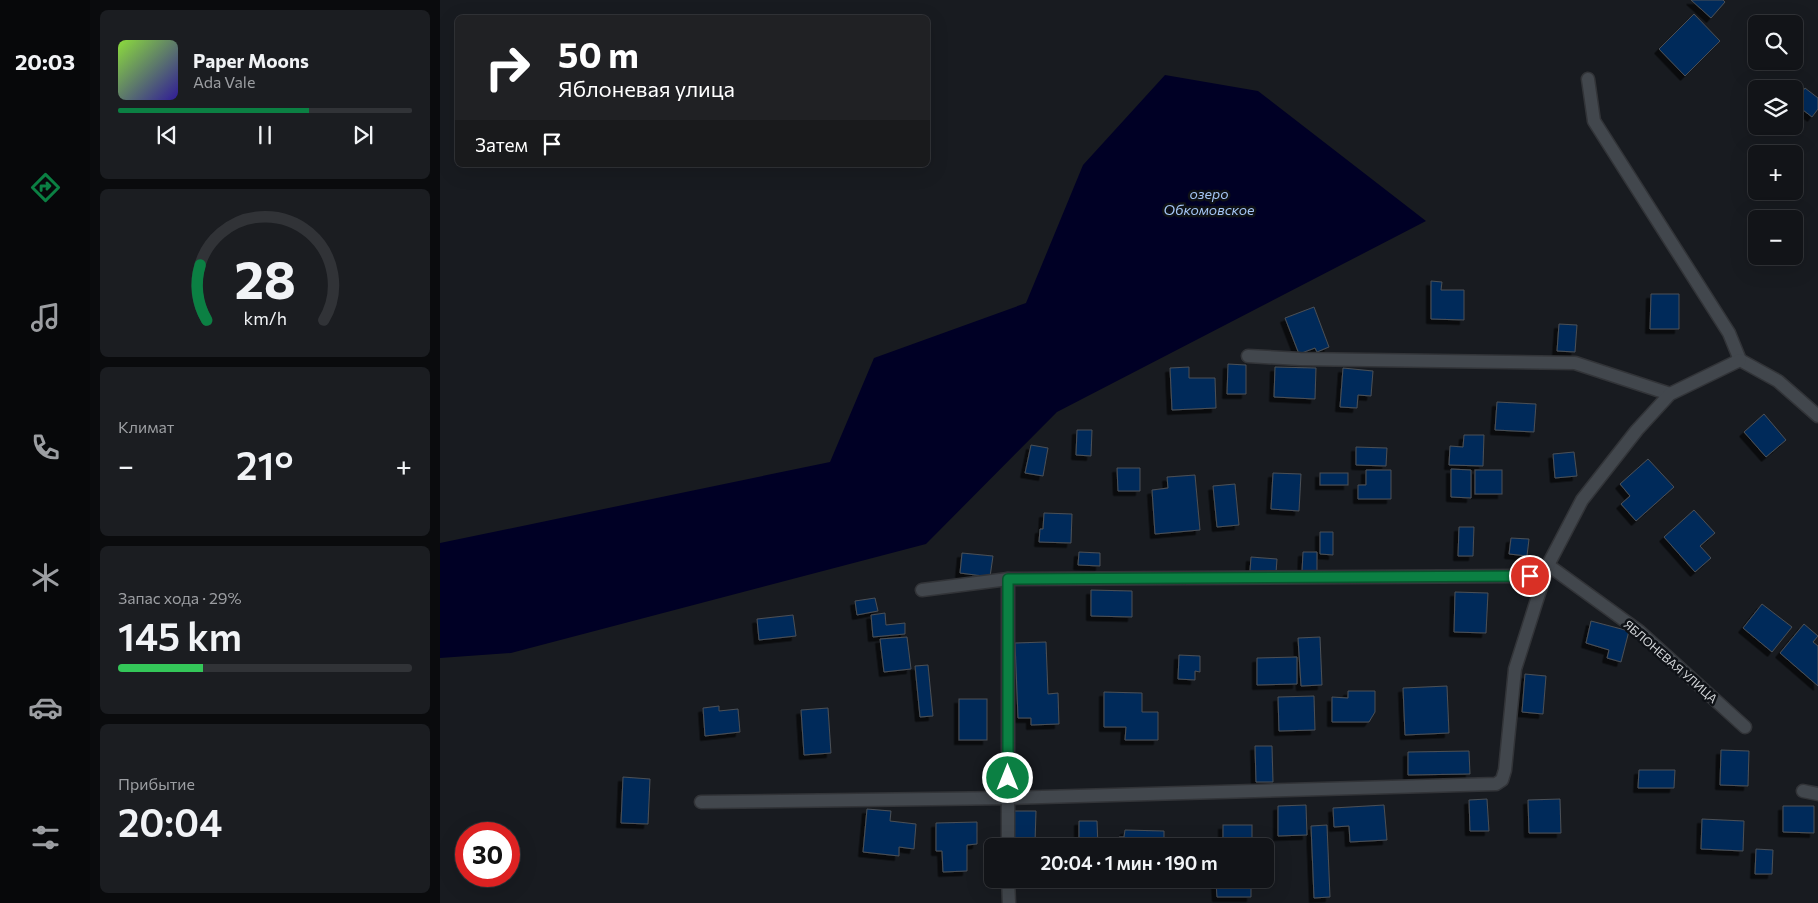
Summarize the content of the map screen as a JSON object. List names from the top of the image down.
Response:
{
  "streets": {
    "street": ["ЯБЛОНЕВАЯ УЛИЦА"]
  },
  "water": ["озеро Обкомовское"],
  "page": {
    "tabs": "20:03",
    "map_buttons": ["+", "−"],
    "turn": ["50 m", "Яблоневая улица"],
    "song": ["Paper Moons", "Ada Vale"],
    "then": "Затем",
    "tile": [
      "Климат",
      ["Запас хода · 29%", "145 km"],
      ["Прибытие", "20:04"]
    ],
    "heat": ["−", "21°", "+"],
    "limit": "30",
    "trip": "20:04 · 1 мин · 190 m",
    "gauge": ["28", "km/h"]
  }
}
